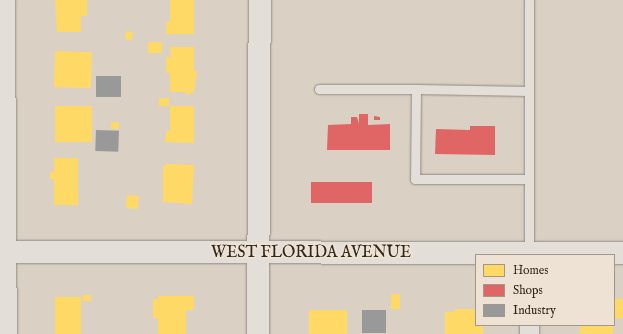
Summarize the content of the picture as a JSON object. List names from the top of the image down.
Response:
{
  "streets": {
    "street": ["WEST FLORIDA AVENUE"]
  },
  "legend": ["Homes", "Shops", "Industry"]
}
